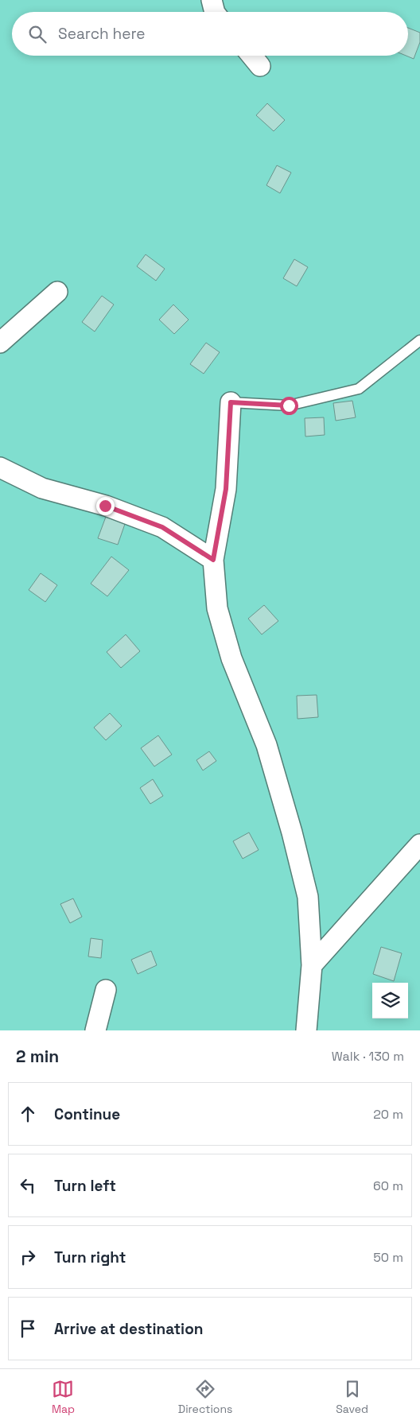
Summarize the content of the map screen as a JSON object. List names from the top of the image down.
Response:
{
  "page": {
    "search": "Search here",
    "heading": ["2 min", "Walk · 130 m"],
    "list": [
      ["Continue", "20 m"],
      ["Turn left", "60 m"],
      ["Turn right", "50 m"],
      "Arrive at destination"
    ],
    "nav": ["Map", "Directions", "Saved"]
  }
}
